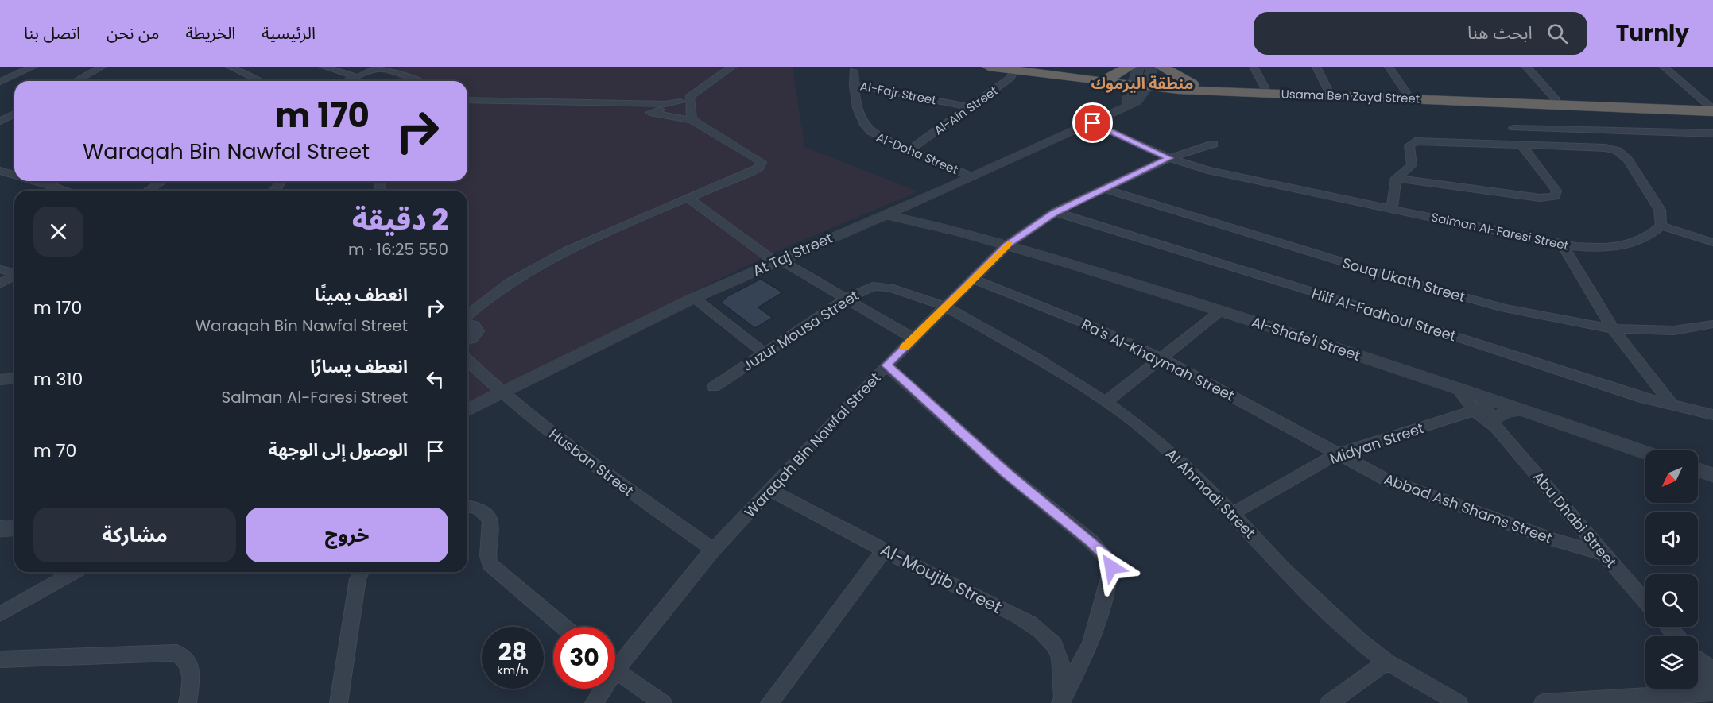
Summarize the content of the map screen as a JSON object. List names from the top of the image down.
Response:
{
  "streets": {
    "highway": ["Usama Ben Zayd Street"],
    "street": [
      "Al-Fajr Street",
      "Al-Ain Street",
      "Al-Doha Street",
      "Salman Al-Faresi Street",
      "At Taj Street",
      "Souq Ukath Street",
      "Hilf Al-Fadhoul Street",
      "Juzur Mousa Street",
      "Al-Shafe'i Street",
      "Ra's Al-Khaymah Street",
      "Midyan Street",
      "Waraqah Bin Nawfal Street",
      "Husban Street",
      "Al Ahmadi Street",
      "Abbad Ash Shams Street",
      "Abu Dhabi Street",
      "Al-Moujib Street"
    ]
  },
  "crossings": [
    ["Al-Fajr Street", "Al-Ain Street"],
    ["Al-Fajr Street", "Al-Doha Street"],
    ["Usama Ben Zayd Street", "Al-Ain Street"],
    ["Al-Ain Street", "Al-Doha Street"],
    ["Al-Doha Street", "At Taj Street"],
    ["Salman Al-Faresi Street", "At Taj Street"],
    ["Salman Al-Faresi Street", "Waraqah Bin Nawfal Street"],
    ["At Taj Street", "Al-Shafe'i Street"],
    ["At Taj Street", "Husban Street"],
    ["Souq Ukath Street", "Waraqah Bin Nawfal Street"],
    ["Hilf Al-Fadhoul Street", "Waraqah Bin Nawfal Street"],
    ["Juzur Mousa Street", "Waraqah Bin Nawfal Street"],
    ["Juzur Mousa Street", "Al Ahmadi Street"],
    ["Al-Shafe'i Street", "Waraqah Bin Nawfal Street"],
    ["Al-Shafe'i Street", "Abu Dhabi Street"],
    ["Ra's Al-Khaymah Street", "Midyan Street"],
    ["Ra's Al-Khaymah Street", "Waraqah Bin Nawfal Street"],
    ["Ra's Al-Khaymah Street", "Abbad Ash Shams Street"],
    ["Midyan Street", "Al Ahmadi Street"],
    ["Midyan Street", "Abbad Ash Shams Street"],
    ["Midyan Street", "Abu Dhabi Street"],
    ["Waraqah Bin Nawfal Street", "Husban Street"],
    ["Waraqah Bin Nawfal Street", "Al Ahmadi Street"],
    ["Waraqah Bin Nawfal Street", "Al-Moujib Street"],
    ["Abbad Ash Shams Street", "Abu Dhabi Street"]
  ],
  "districts": ["منطقة اليرموك"],
  "north": "bottom left",
  "page": {
    "header": "Turnly",
    "search": "ابحث هنا",
    "nav": [
      "الرئيسية",
      "الخريطة",
      "من نحن",
      "اتصل بنا"
    ],
    "turn": ["170 m", "Waraqah Bin Nawfal Street"],
    "heading": ["2 دقيقة", "550 m · 16:25"],
    "list": [
      {
        "name": "انعطف يمينًا",
        "note": "Waraqah Bin Nawfal Street",
        "value": "170 m"
      },
      {
        "name": "انعطف يسارًا",
        "note": "Salman Al-Faresi Street",
        "value": "310 m"
      },
      {
        "name": "الوصول إلى الوجهة",
        "value": "70 m"
      }
    ],
    "buttons": ["خروج", "مشاركة"],
    "speed": "28 km/h",
    "limit": "30"
  }
}
